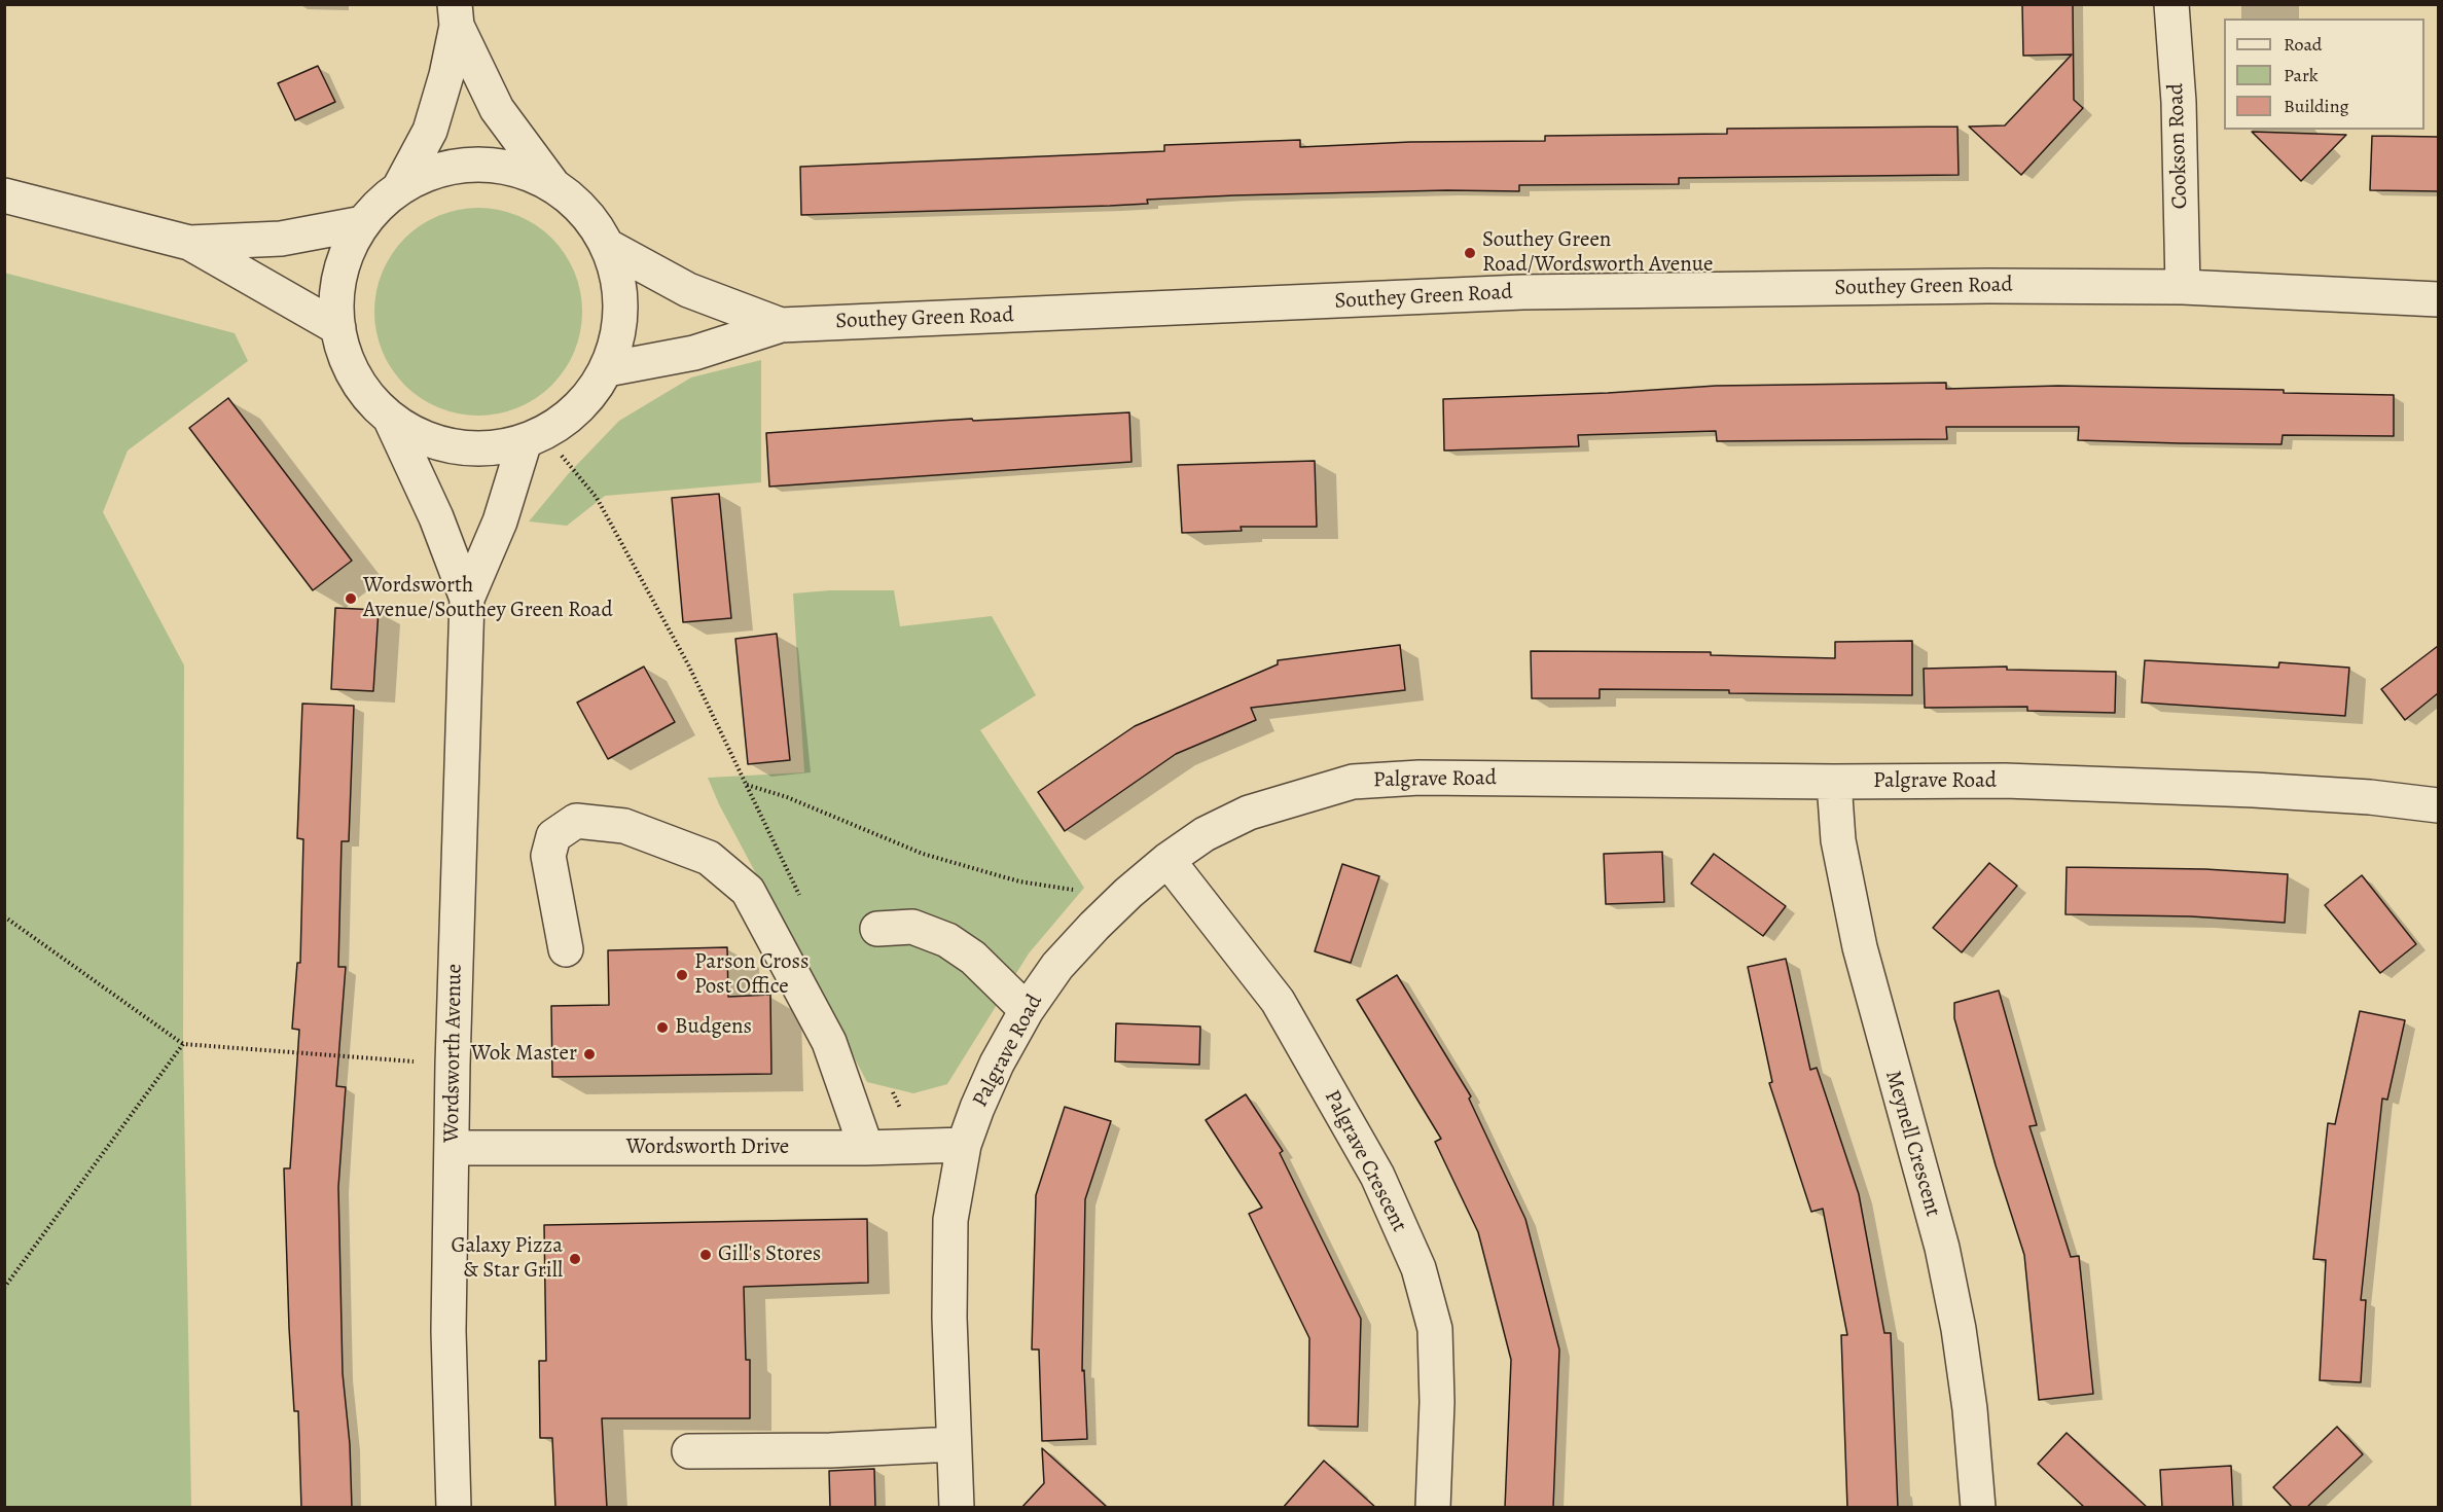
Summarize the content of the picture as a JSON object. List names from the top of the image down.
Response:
{
  "streets": {
    "street": [
      "Cookson Road",
      "Southey Green Road",
      "Palgrave Road",
      "Wordsworth Avenue",
      "Meynell Crescent",
      "Wordsworth Drive",
      "Palgrave Crescent"
    ]
  },
  "crossings": [
    ["Cookson Road", "Southey Green Road"],
    ["Palgrave Road", "Meynell Crescent"],
    ["Palgrave Road", "Wordsworth Drive"],
    ["Palgrave Road", "Palgrave Crescent"],
    ["Wordsworth Avenue", "Wordsworth Drive"]
  ],
  "places": [
    "Southey Green Road/Wordsworth Avenue",
    "Wordsworth Avenue/Southey Green Road",
    "Parson Cross Post Office",
    "Budgens",
    "Wok Master",
    "Gill's Stores",
    "Galaxy Pizza & Star Grill"
  ],
  "legend": ["Road", "Park", "Building"]
}
